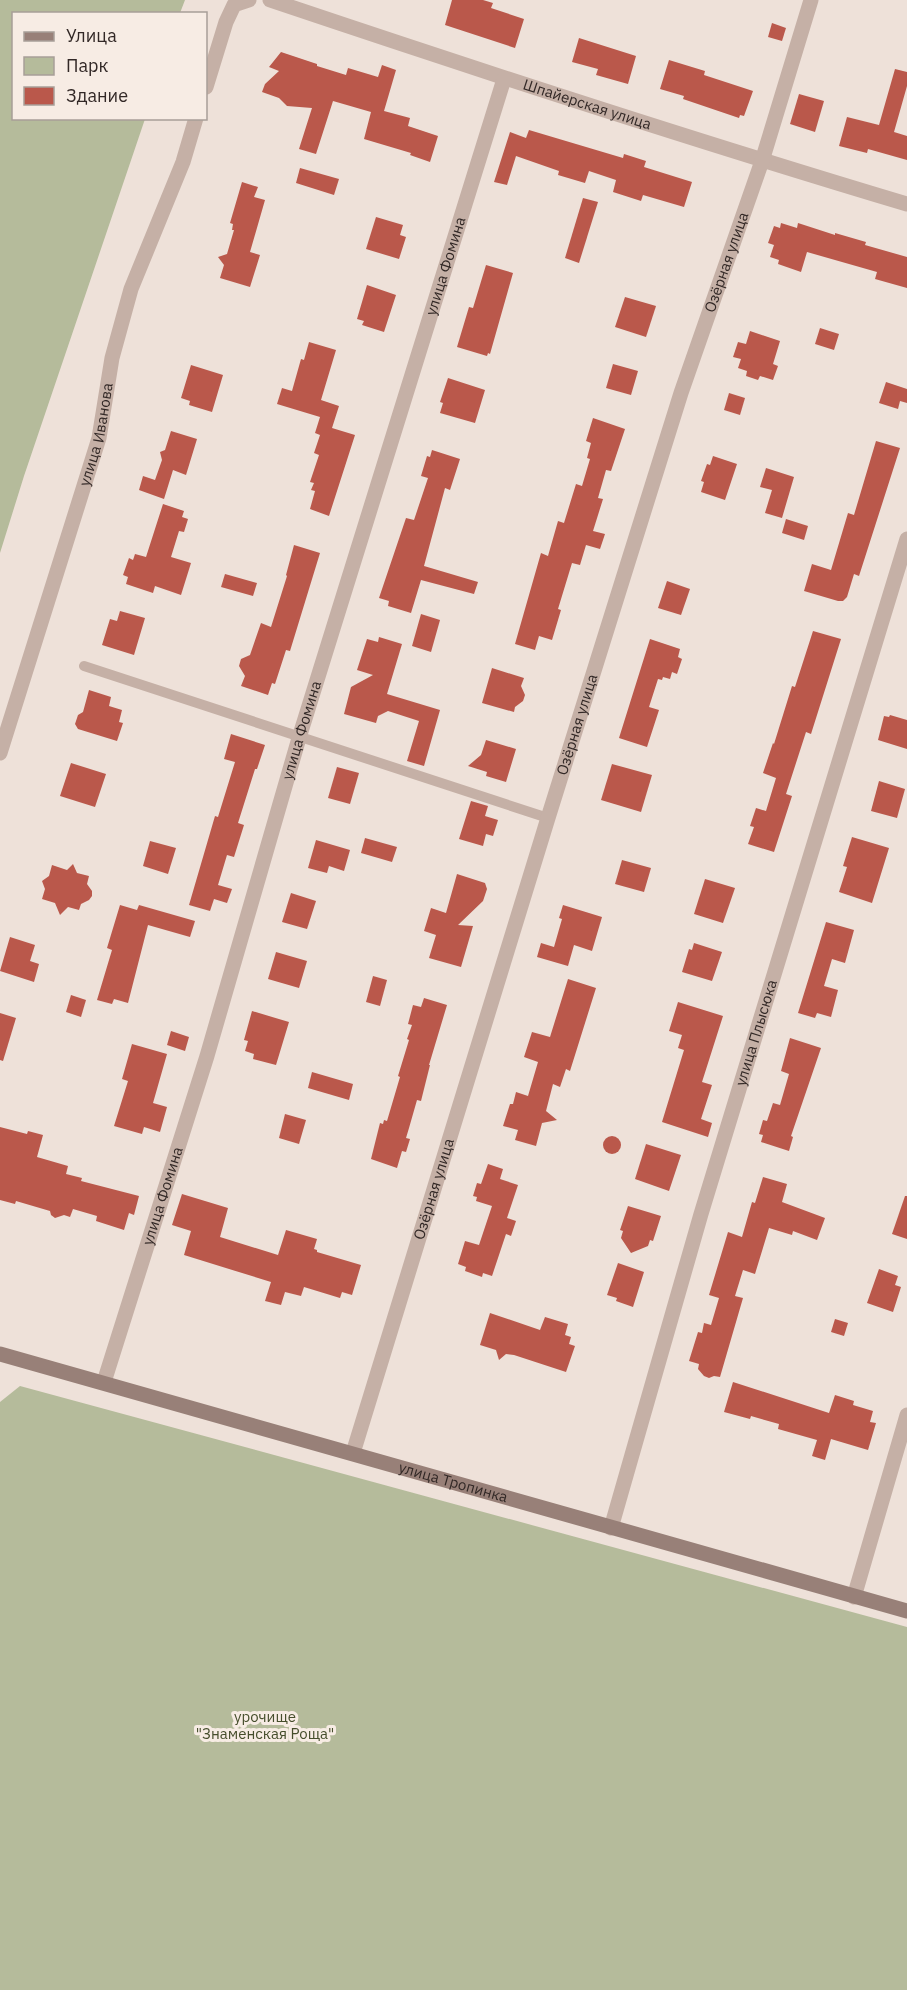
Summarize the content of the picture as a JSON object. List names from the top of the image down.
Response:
{
  "streets": {
    "main road": ["улица Тропинка"],
    "street": [
      "Шпайерская улица",
      "Озёрная улица",
      "улица Фомина",
      "улица Иванова",
      "улица Плысюка"
    ]
  },
  "crossings": [
    ["Шпайерская улица", "Озёрная улица"],
    ["Шпайерская улица", "улица Фомина"],
    ["Озёрная улица", "улица Тропинка"],
    ["улица Фомина", "улица Тропинка"],
    ["улица Плысюка", "улица Тропинка"]
  ],
  "parks": ["урочище \"Знаменская Роща\""],
  "legend": ["Улица", "Парк", "Здание"]
}
